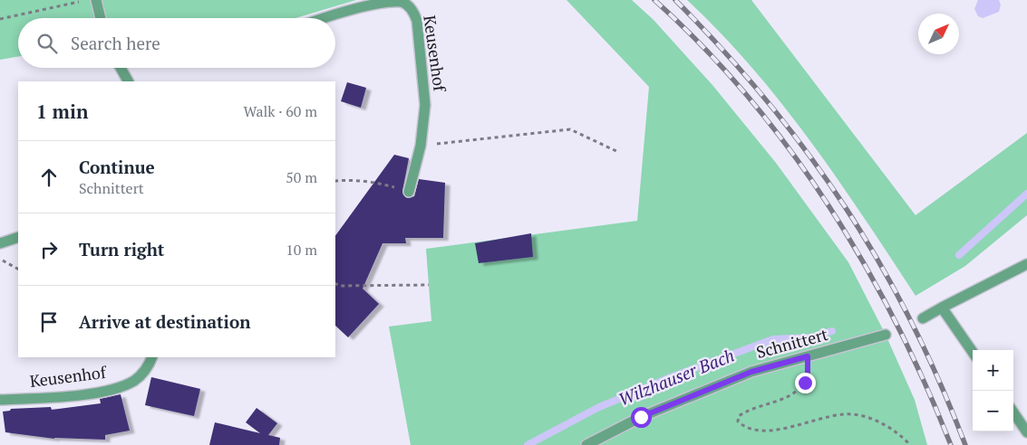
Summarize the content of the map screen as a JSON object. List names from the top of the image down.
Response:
{
  "streets": {
    "lane": ["Keusenhof", "Schnittert"]
  },
  "water": ["Wilzhauser Bach"],
  "north": "top right",
  "page": {
    "search": "Search here",
    "heading": ["1 min", "Walk · 60 m"],
    "list": [
      ["Continue", "Schnittert", "50 m"],
      ["Turn right", "10 m"],
      "Arrive at destination"
    ],
    "map_buttons": ["+", "−"]
  }
}
